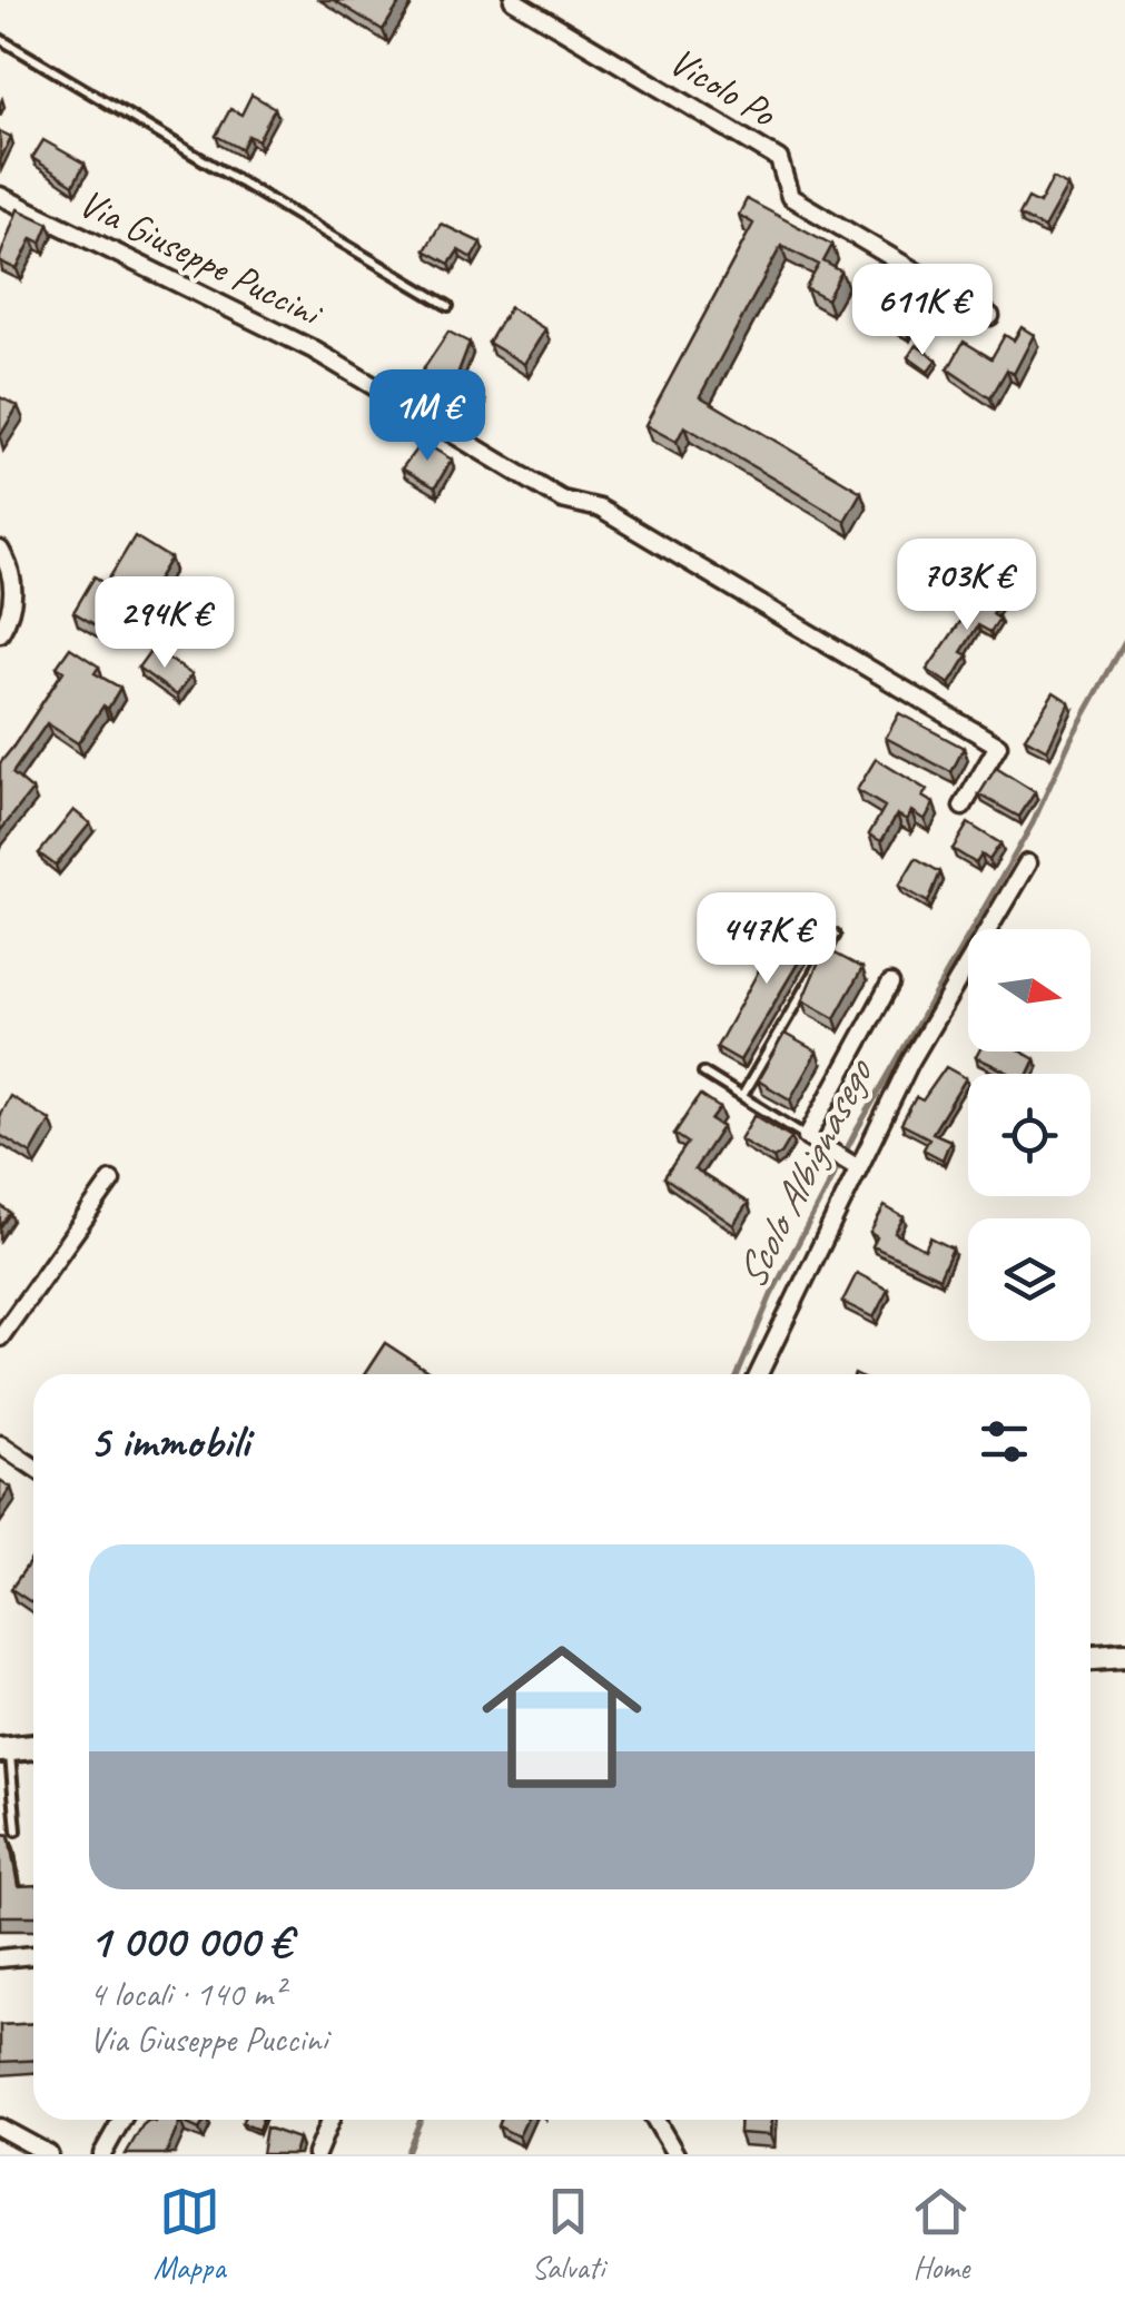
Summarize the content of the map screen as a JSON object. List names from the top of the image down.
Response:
{
  "streets": {
    "street": ["Vicolo Po", "Via Giuseppe Puccini"]
  },
  "water": ["Scolo Albignasego"],
  "north": "right",
  "page": {
    "price": [
      "611K €",
      "1M €",
      "703K €",
      "294K €",
      "447K €"
    ],
    "heading": "5 immobili",
    "list": [
      {
        "name": "1 000 000 €",
        "note": "4 locali · 140 m² · Via Giuseppe Puccini"
      }
    ],
    "tabs": ["Mappa", "Salvati", "Home"]
  }
}
